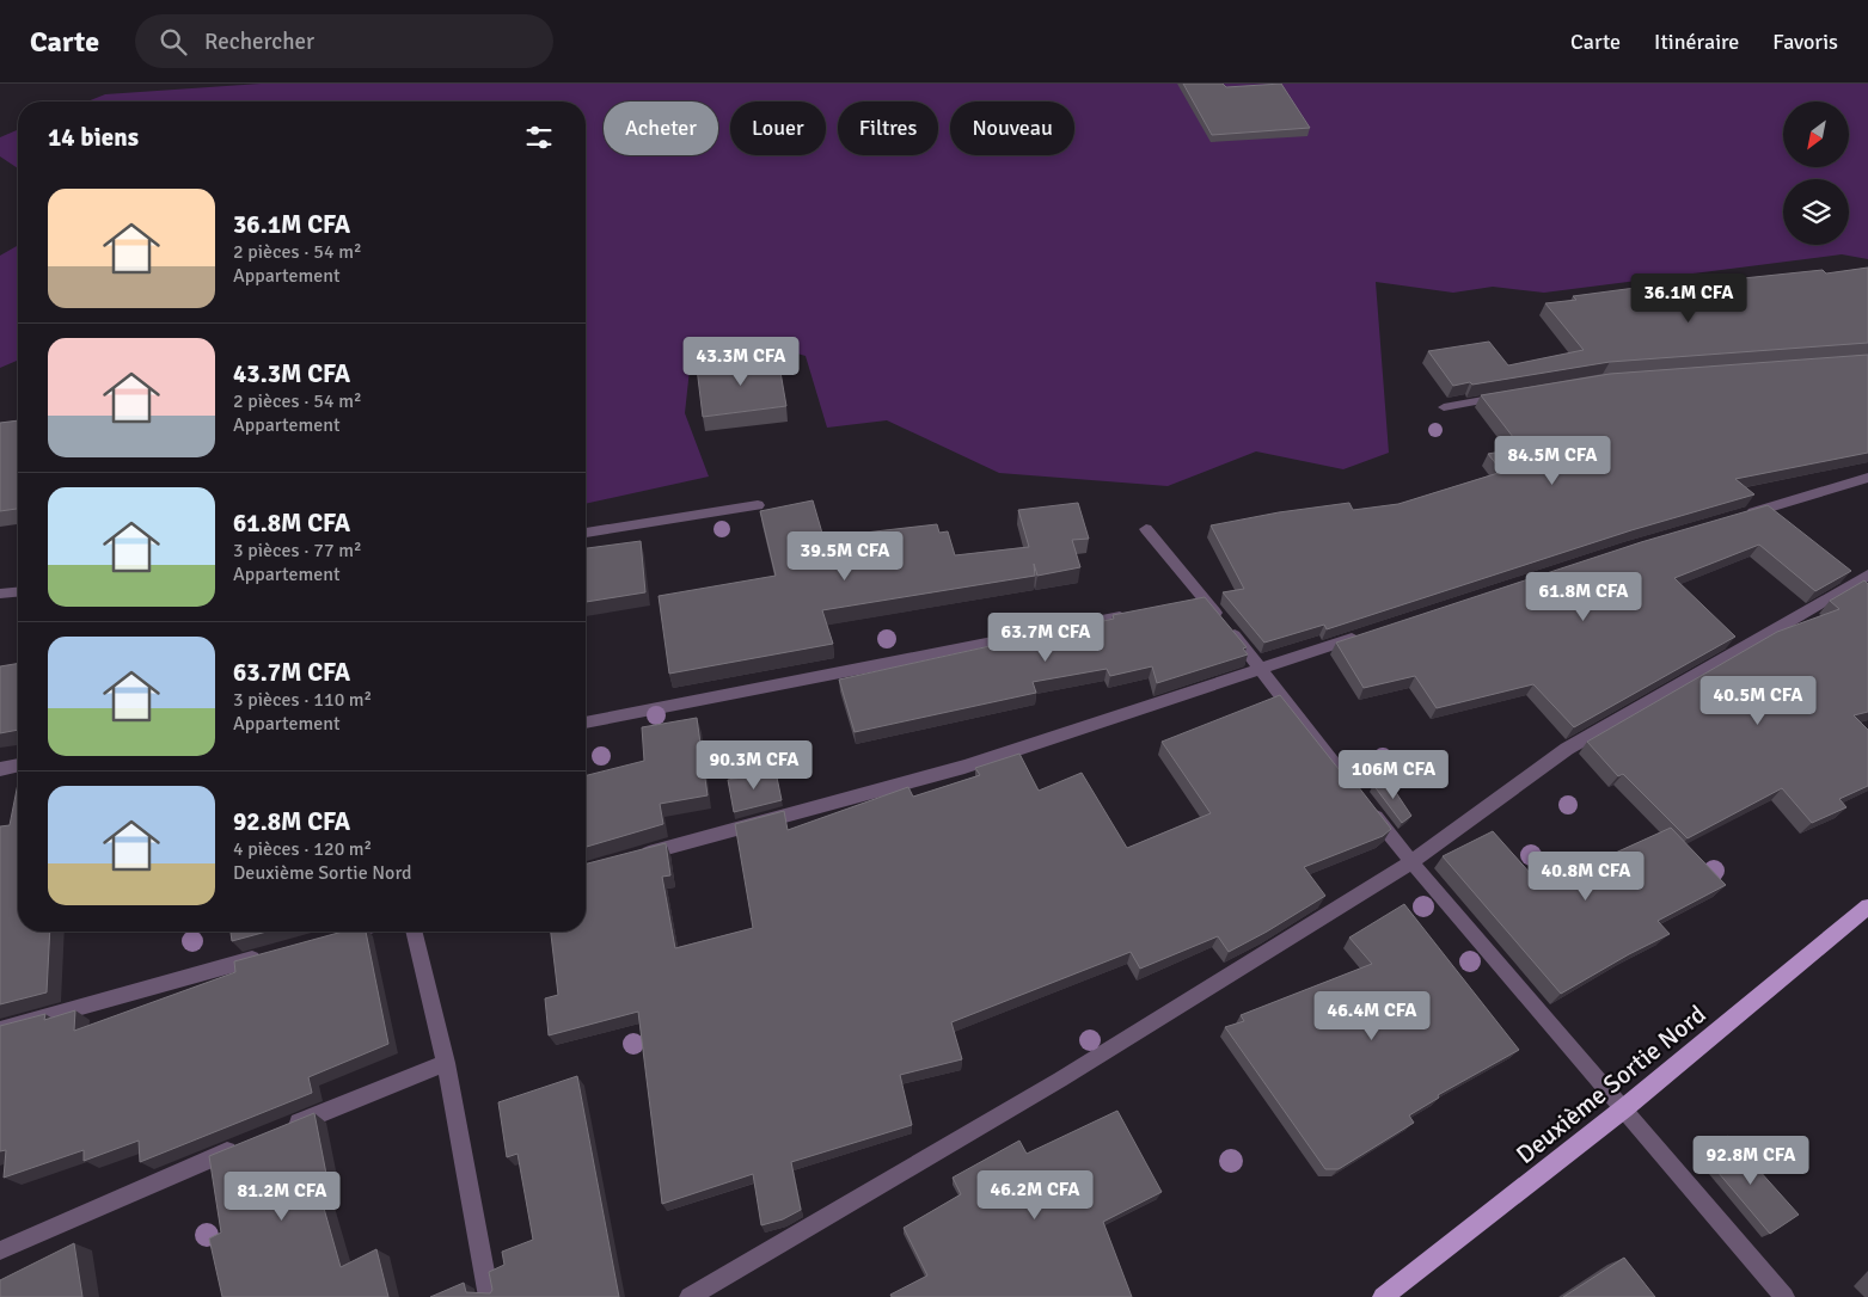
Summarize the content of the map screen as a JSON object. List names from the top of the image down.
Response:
{
  "streets": {
    "main road": ["Deuxième Sortie Nord"]
  },
  "north": "bottom left",
  "page": {
    "header": "Carte",
    "search": "Rechercher",
    "nav": ["Carte", "Itinéraire", "Favoris"],
    "chip": [
      "Acheter",
      "Louer",
      "Filtres",
      "Nouveau"
    ],
    "heading": "14 biens",
    "list": [
      {
        "name": "36.1M CFA",
        "note": "2 pièces · 54 m² · Appartement"
      },
      {
        "name": "43.3M CFA",
        "note": "2 pièces · 54 m² · Appartement"
      },
      {
        "name": "61.8M CFA",
        "note": "3 pièces · 77 m² · Appartement"
      },
      {
        "name": "63.7M CFA",
        "note": "3 pièces · 110 m² · Appartement"
      },
      {
        "name": "92.8M CFA",
        "note": "4 pièces · 120 m² · Deuxième Sortie Nord"
      }
    ],
    "price": [
      "36.1M CFA",
      "43.3M CFA",
      "84.5M CFA",
      "39.5M CFA",
      "61.8M CFA",
      "63.7M CFA",
      "40.5M CFA",
      "90.3M CFA",
      "106M CFA",
      "40.8M CFA",
      "46.4M CFA",
      "92.8M CFA",
      "46.2M CFA",
      "81.2M CFA"
    ]
  }
}
